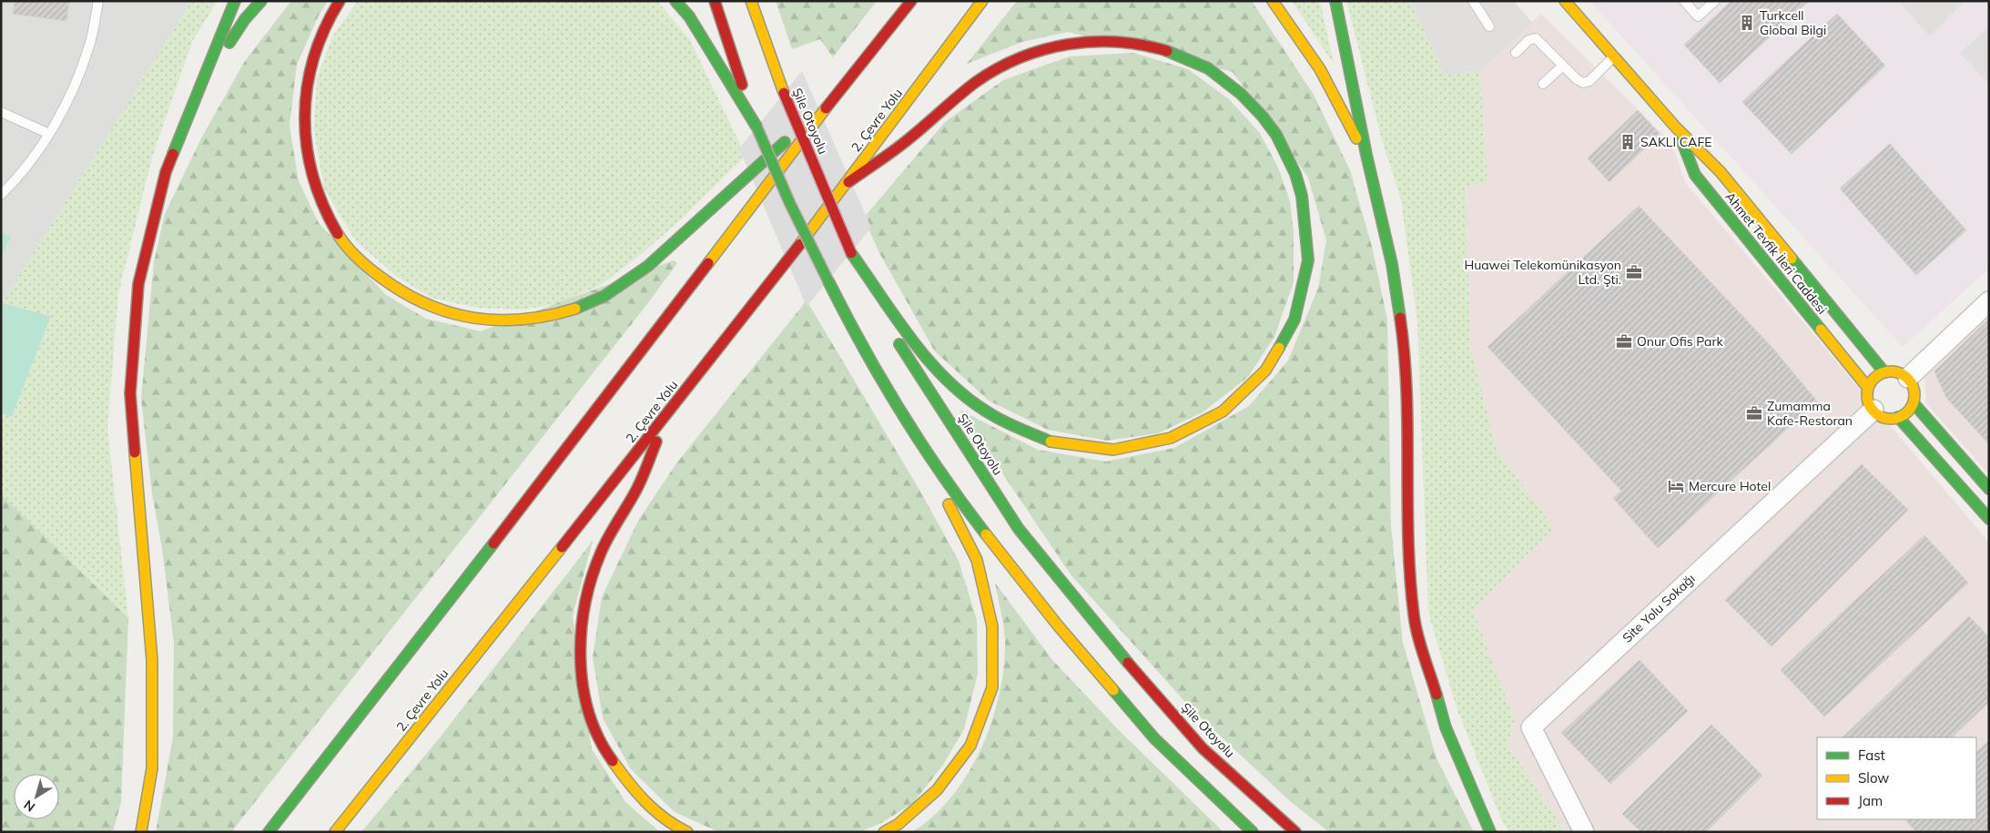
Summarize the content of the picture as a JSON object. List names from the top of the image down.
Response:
{
  "streets": {
    "main road": ["2. Çevre Yolu", "Şile Otoyolu", "Ahmet Tevfik İleri Caddesi"],
    "street": ["Site Yolu Sokağı"]
  },
  "crossings": [
    ["Ahmet Tevfik İleri Caddesi", "Site Yolu Sokağı"]
  ],
  "places": {
    "building": ["Turkcell Global Bilgi", "SAKLI CAFE"],
    "office": ["Huawei Telekomünikasyon Ltd. Şti.", "Onur Ofis Park", "Zumamma Kafe-Restoran"],
    "hotel": ["Mercure Hotel"]
  },
  "legend": ["Fast", "Slow", "Jam"],
  "north": "bottom left"
}
